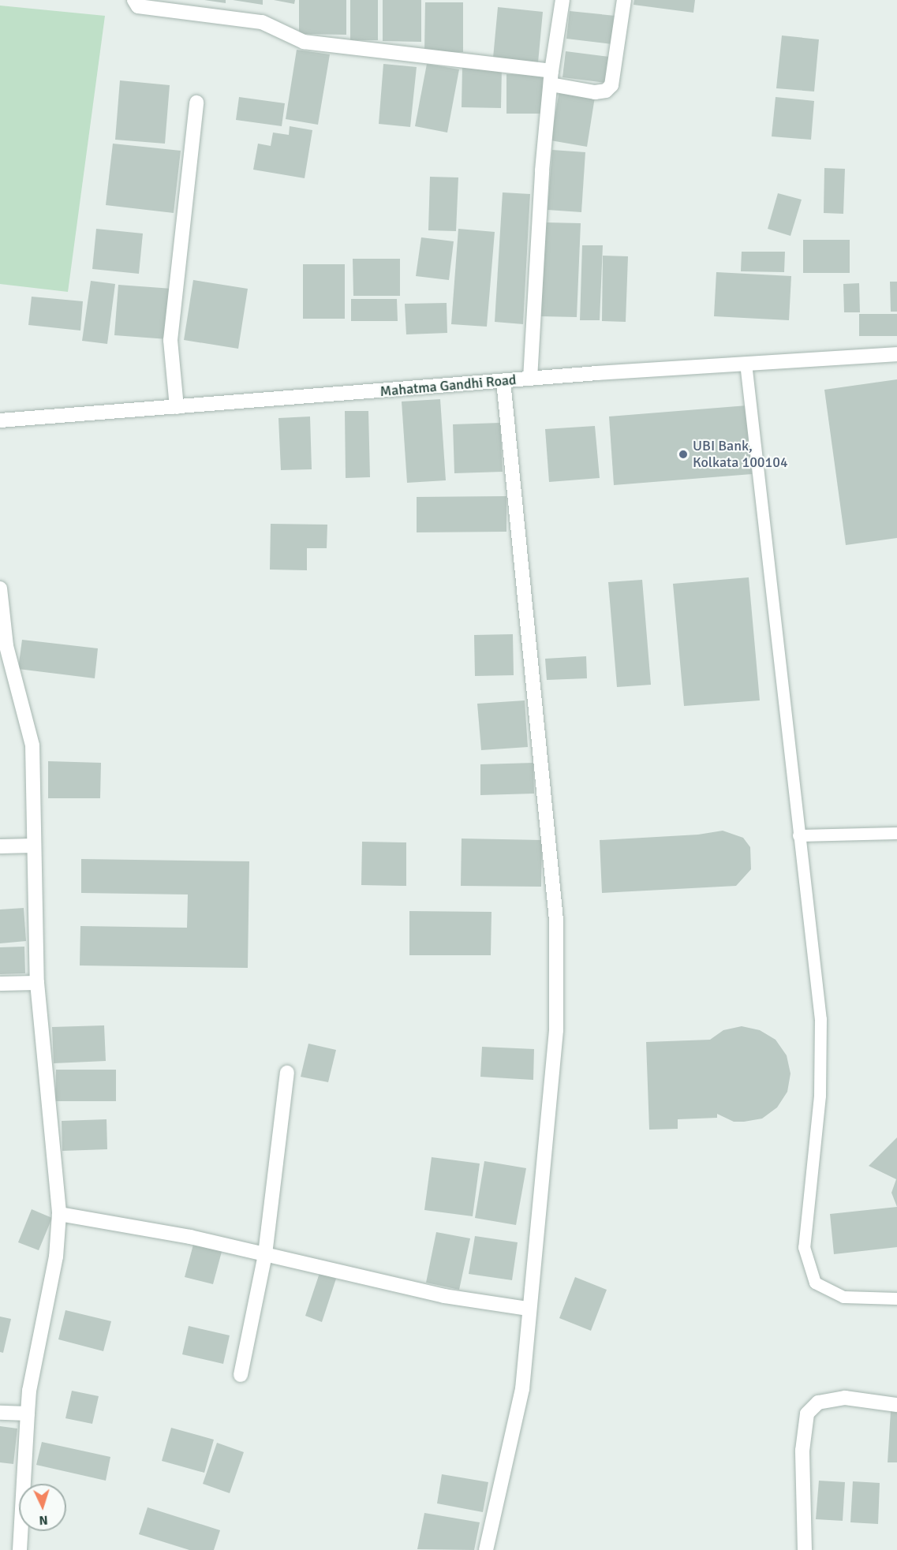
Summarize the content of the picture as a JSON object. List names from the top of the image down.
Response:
{
  "streets": {
    "street": ["Mahatma Gandhi Road"]
  },
  "places": ["UBI Bank, Kolkata 100104"],
  "north": "bottom"
}
